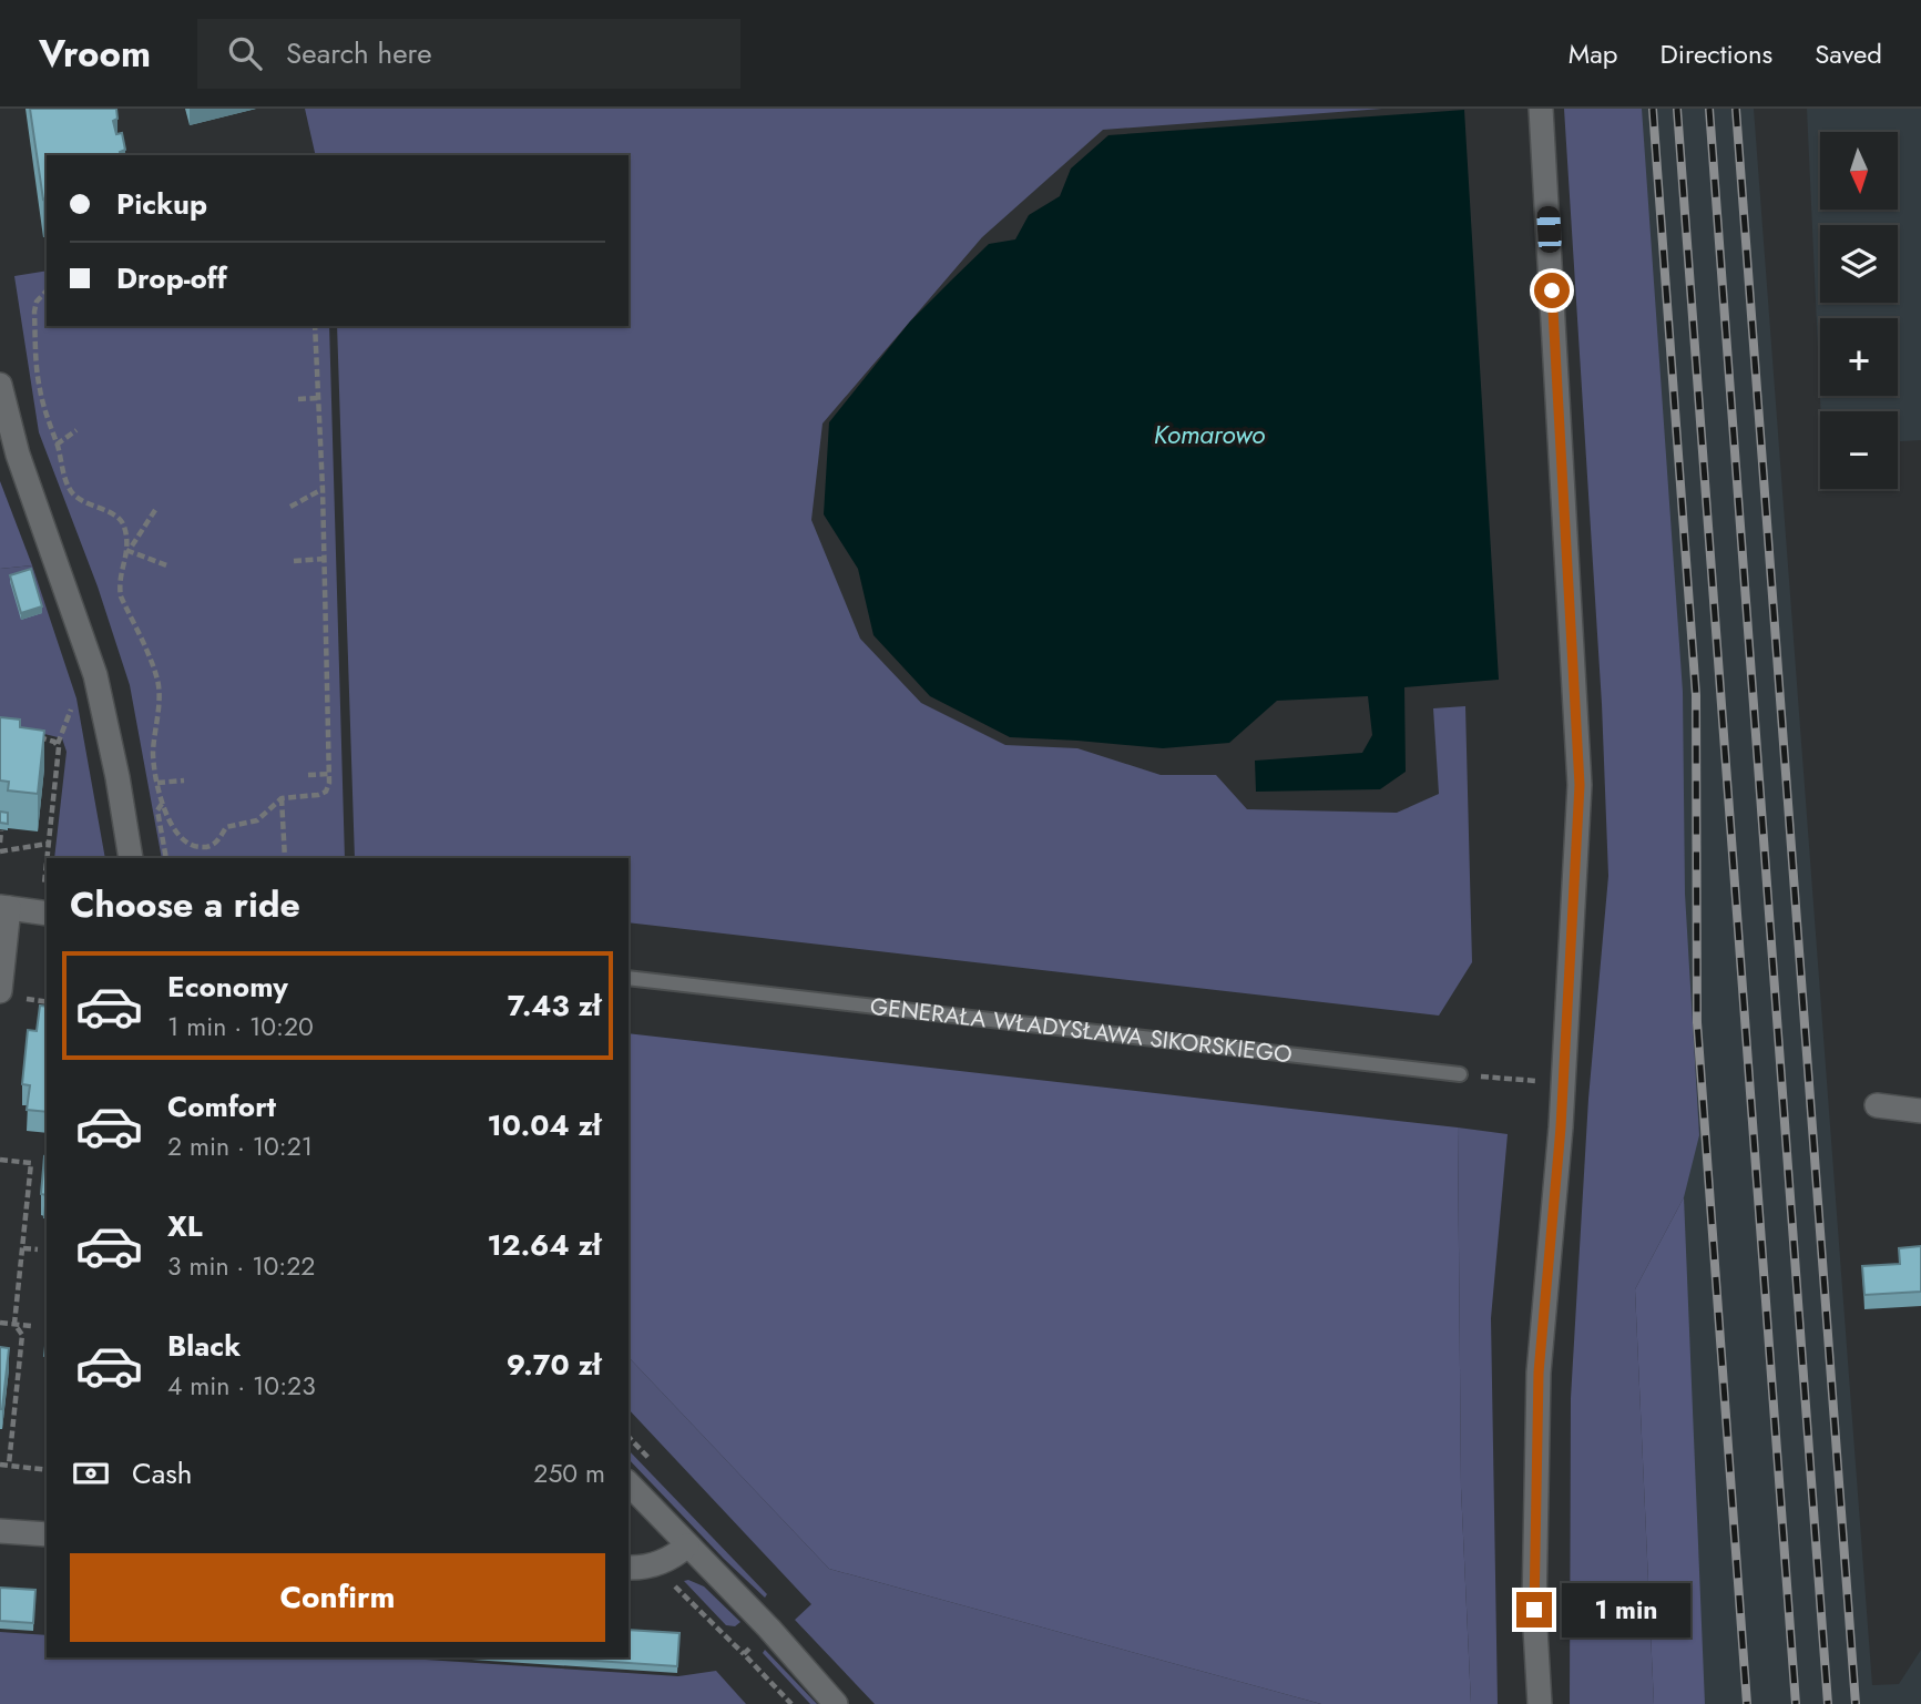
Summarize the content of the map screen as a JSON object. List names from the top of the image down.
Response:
{
  "streets": {
    "lane": ["GENERAŁA WŁADYSŁAWA SIKORSKIEGO"]
  },
  "water": ["Komarowo"],
  "north": "bottom",
  "page": {
    "header": "Vroom",
    "search": "Search here",
    "nav": ["Map", "Directions", "Saved"],
    "map_buttons": ["+", "−"],
    "banner": ["Pickup", "Drop-off"],
    "heading": "Choose a ride",
    "list": [
      {
        "name": "Economy",
        "note": "1 min · 10:20",
        "value": "7.43 zł"
      },
      {
        "name": "Comfort",
        "note": "2 min · 10:21",
        "value": "10.04 zł"
      },
      {
        "name": "XL",
        "note": "3 min · 10:22",
        "value": "12.64 zł"
      },
      {
        "name": "Black",
        "note": "4 min · 10:23",
        "value": "9.70 zł"
      }
    ],
    "pay": ["Cash", "250 m"],
    "buttons": "Confirm",
    "bubble": "1 min"
  }
}
